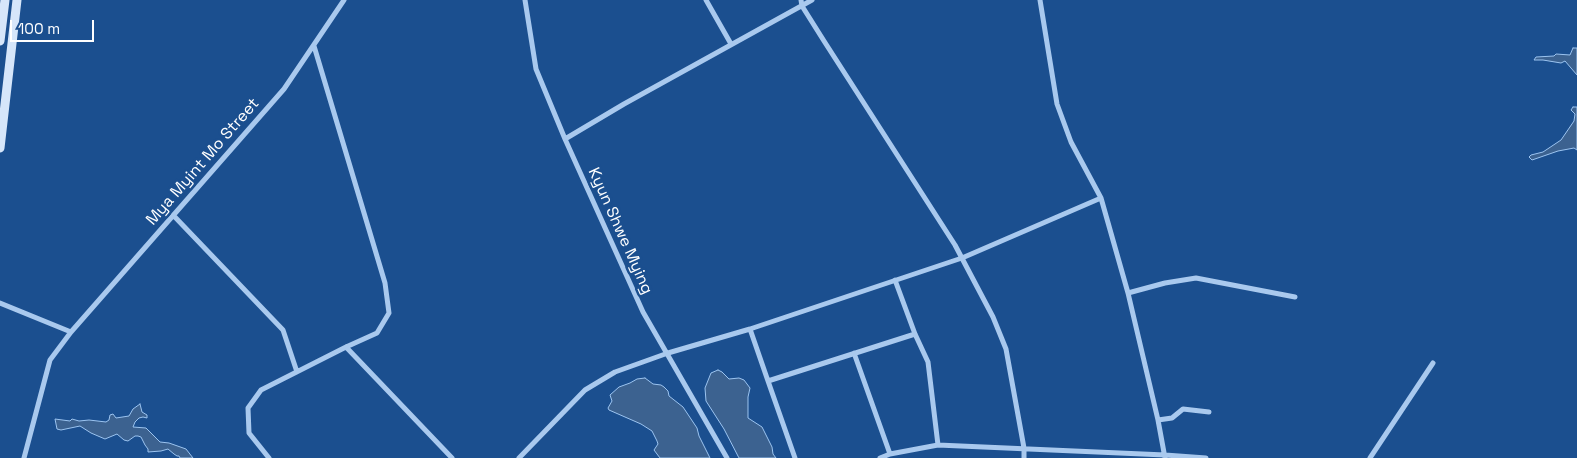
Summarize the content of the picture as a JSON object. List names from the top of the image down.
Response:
{
  "streets": {
    "street": ["Mya Myint Mo Street", "Kyun Shwe Mying"]
  },
  "scale_bar": "100 m"
}
